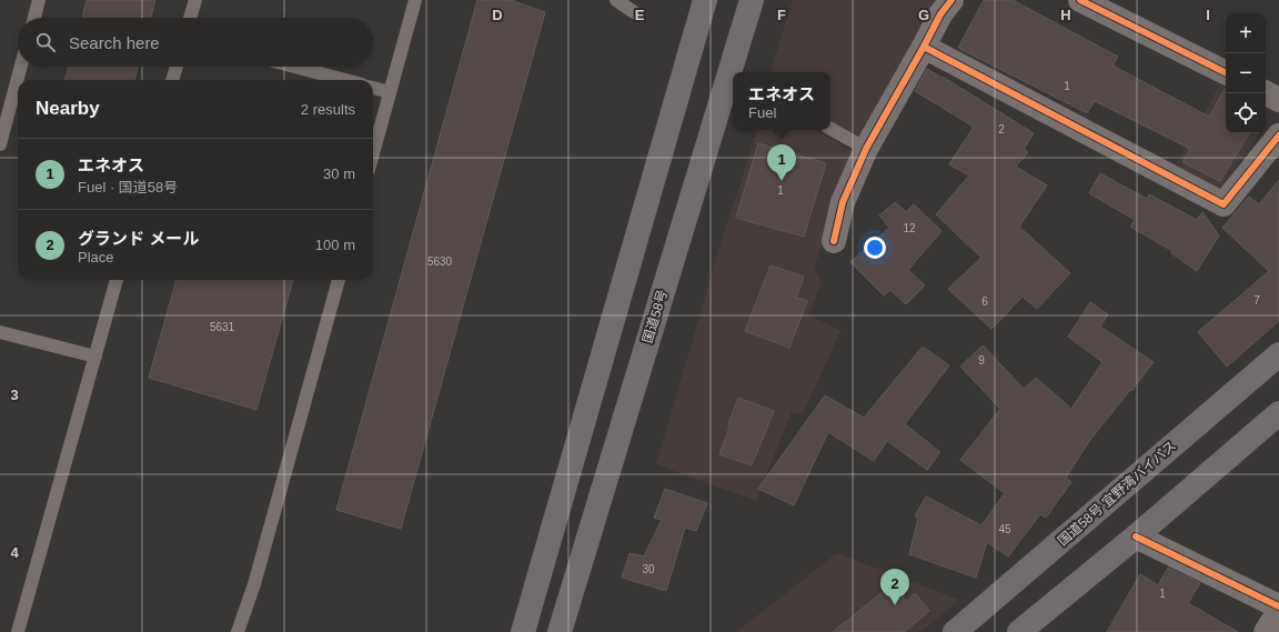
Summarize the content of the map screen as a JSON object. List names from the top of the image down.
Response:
{
  "streets": {
    "highway": ["国道58号", "国道58号 宜野湾バイパス"]
  },
  "house_numbers": [
    "1",
    "2",
    "1",
    "12",
    "5630",
    "7",
    "6",
    "5631",
    "9",
    "45",
    "30",
    "1"
  ],
  "page": {
    "map_buttons": ["+", "−"],
    "search": "Search here",
    "popup": ["エネオス", "Fuel"],
    "heading": ["Nearby", "2 results"],
    "list": [
      {
        "mark": "1",
        "name": "エネオス",
        "note": "Fuel · 国道58号",
        "value": "30 m"
      },
      {
        "mark": "2",
        "name": "グランド メール",
        "note": "Place",
        "value": "100 m"
      }
    ],
    "pins": ["1", "2"]
  },
  "grid": {
    "columns": [
      "D",
      "E",
      "F",
      "G",
      "H",
      "I"
    ],
    "rows": ["3", "4"]
  }
}
